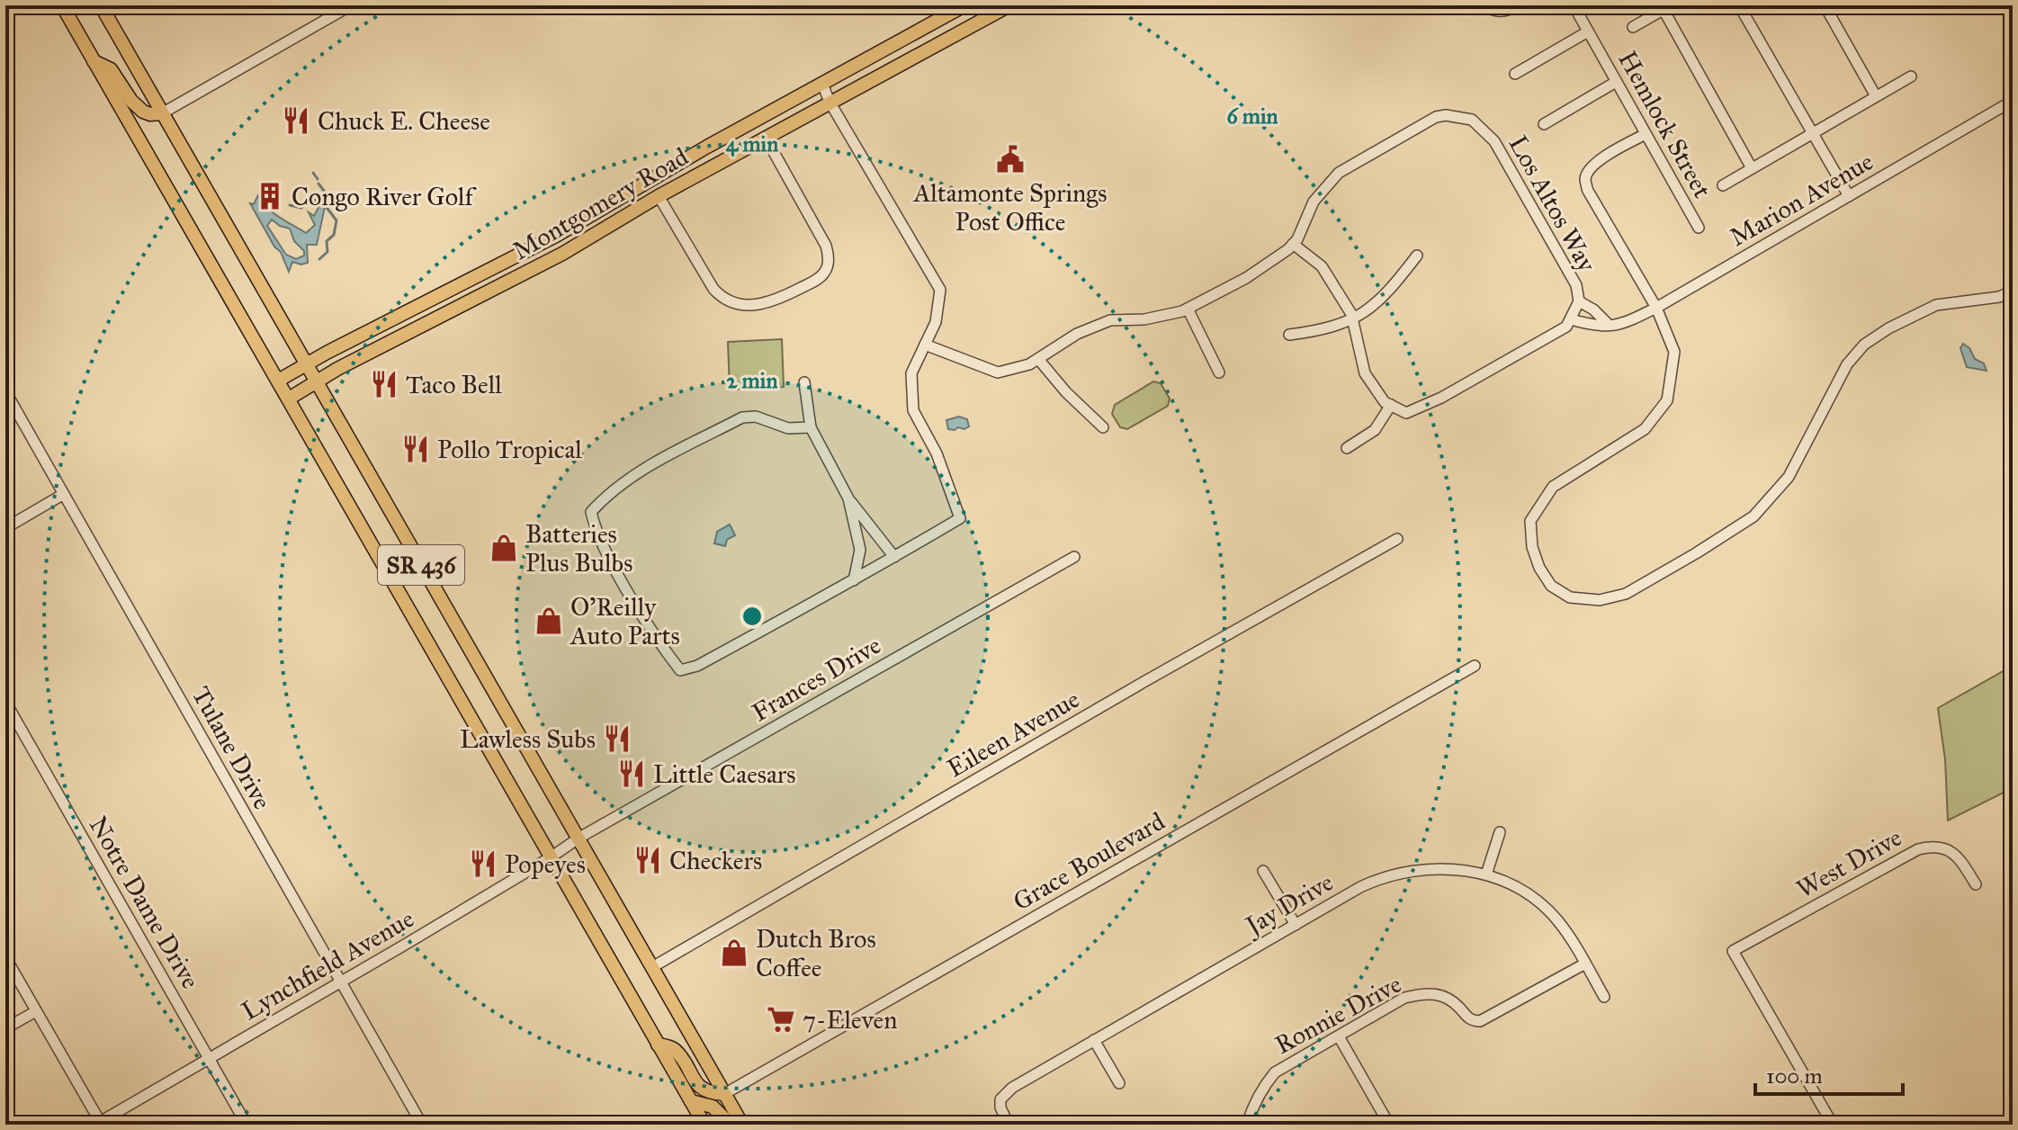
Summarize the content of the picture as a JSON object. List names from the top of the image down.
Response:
{
  "streets": {
    "main road": ["Montgomery Road", "SR 436"],
    "street": [
      "Hemlock Street",
      "Marion Avenue",
      "Los Altos Way",
      "Frances Drive",
      "Eileen Avenue",
      "Tulane Drive",
      "Grace Boulevard",
      "West Drive",
      "Notre Dame Drive",
      "Jay Drive",
      "Lynchfield Avenue",
      "Ronnie Drive"
    ]
  },
  "crossings": [
    ["Marion Avenue", "Los Altos Way"],
    ["Montgomery Road", "SR 436"],
    ["SR 436", "Frances Drive"],
    ["SR 436", "Eileen Avenue"],
    ["SR 436", "Grace Boulevard"],
    ["SR 436", "Lynchfield Avenue"],
    ["Frances Drive", "Lynchfield Avenue"],
    ["Tulane Drive", "Lynchfield Avenue"],
    ["Notre Dame Drive", "Lynchfield Avenue"],
    ["Jay Drive", "Ronnie Drive"]
  ],
  "places": {
    "restaurant": [
      "Chuck E. Cheese",
      "Taco Bell",
      "Pollo Tropical",
      "Lawless Subs",
      "Little Caesars",
      "Checkers",
      "Popeyes"
    ],
    "public building": ["Altamonte Springs Post Office"],
    "building": ["Congo River Golf"],
    "shop": ["Batteries Plus Bulbs", "O'Reilly Auto Parts", "Dutch Bros Coffee"],
    "supermarket": ["7-Eleven"]
  },
  "scale_bar": "100 m",
  "rings": ["6 min", "4 min", "2 min"]
}
